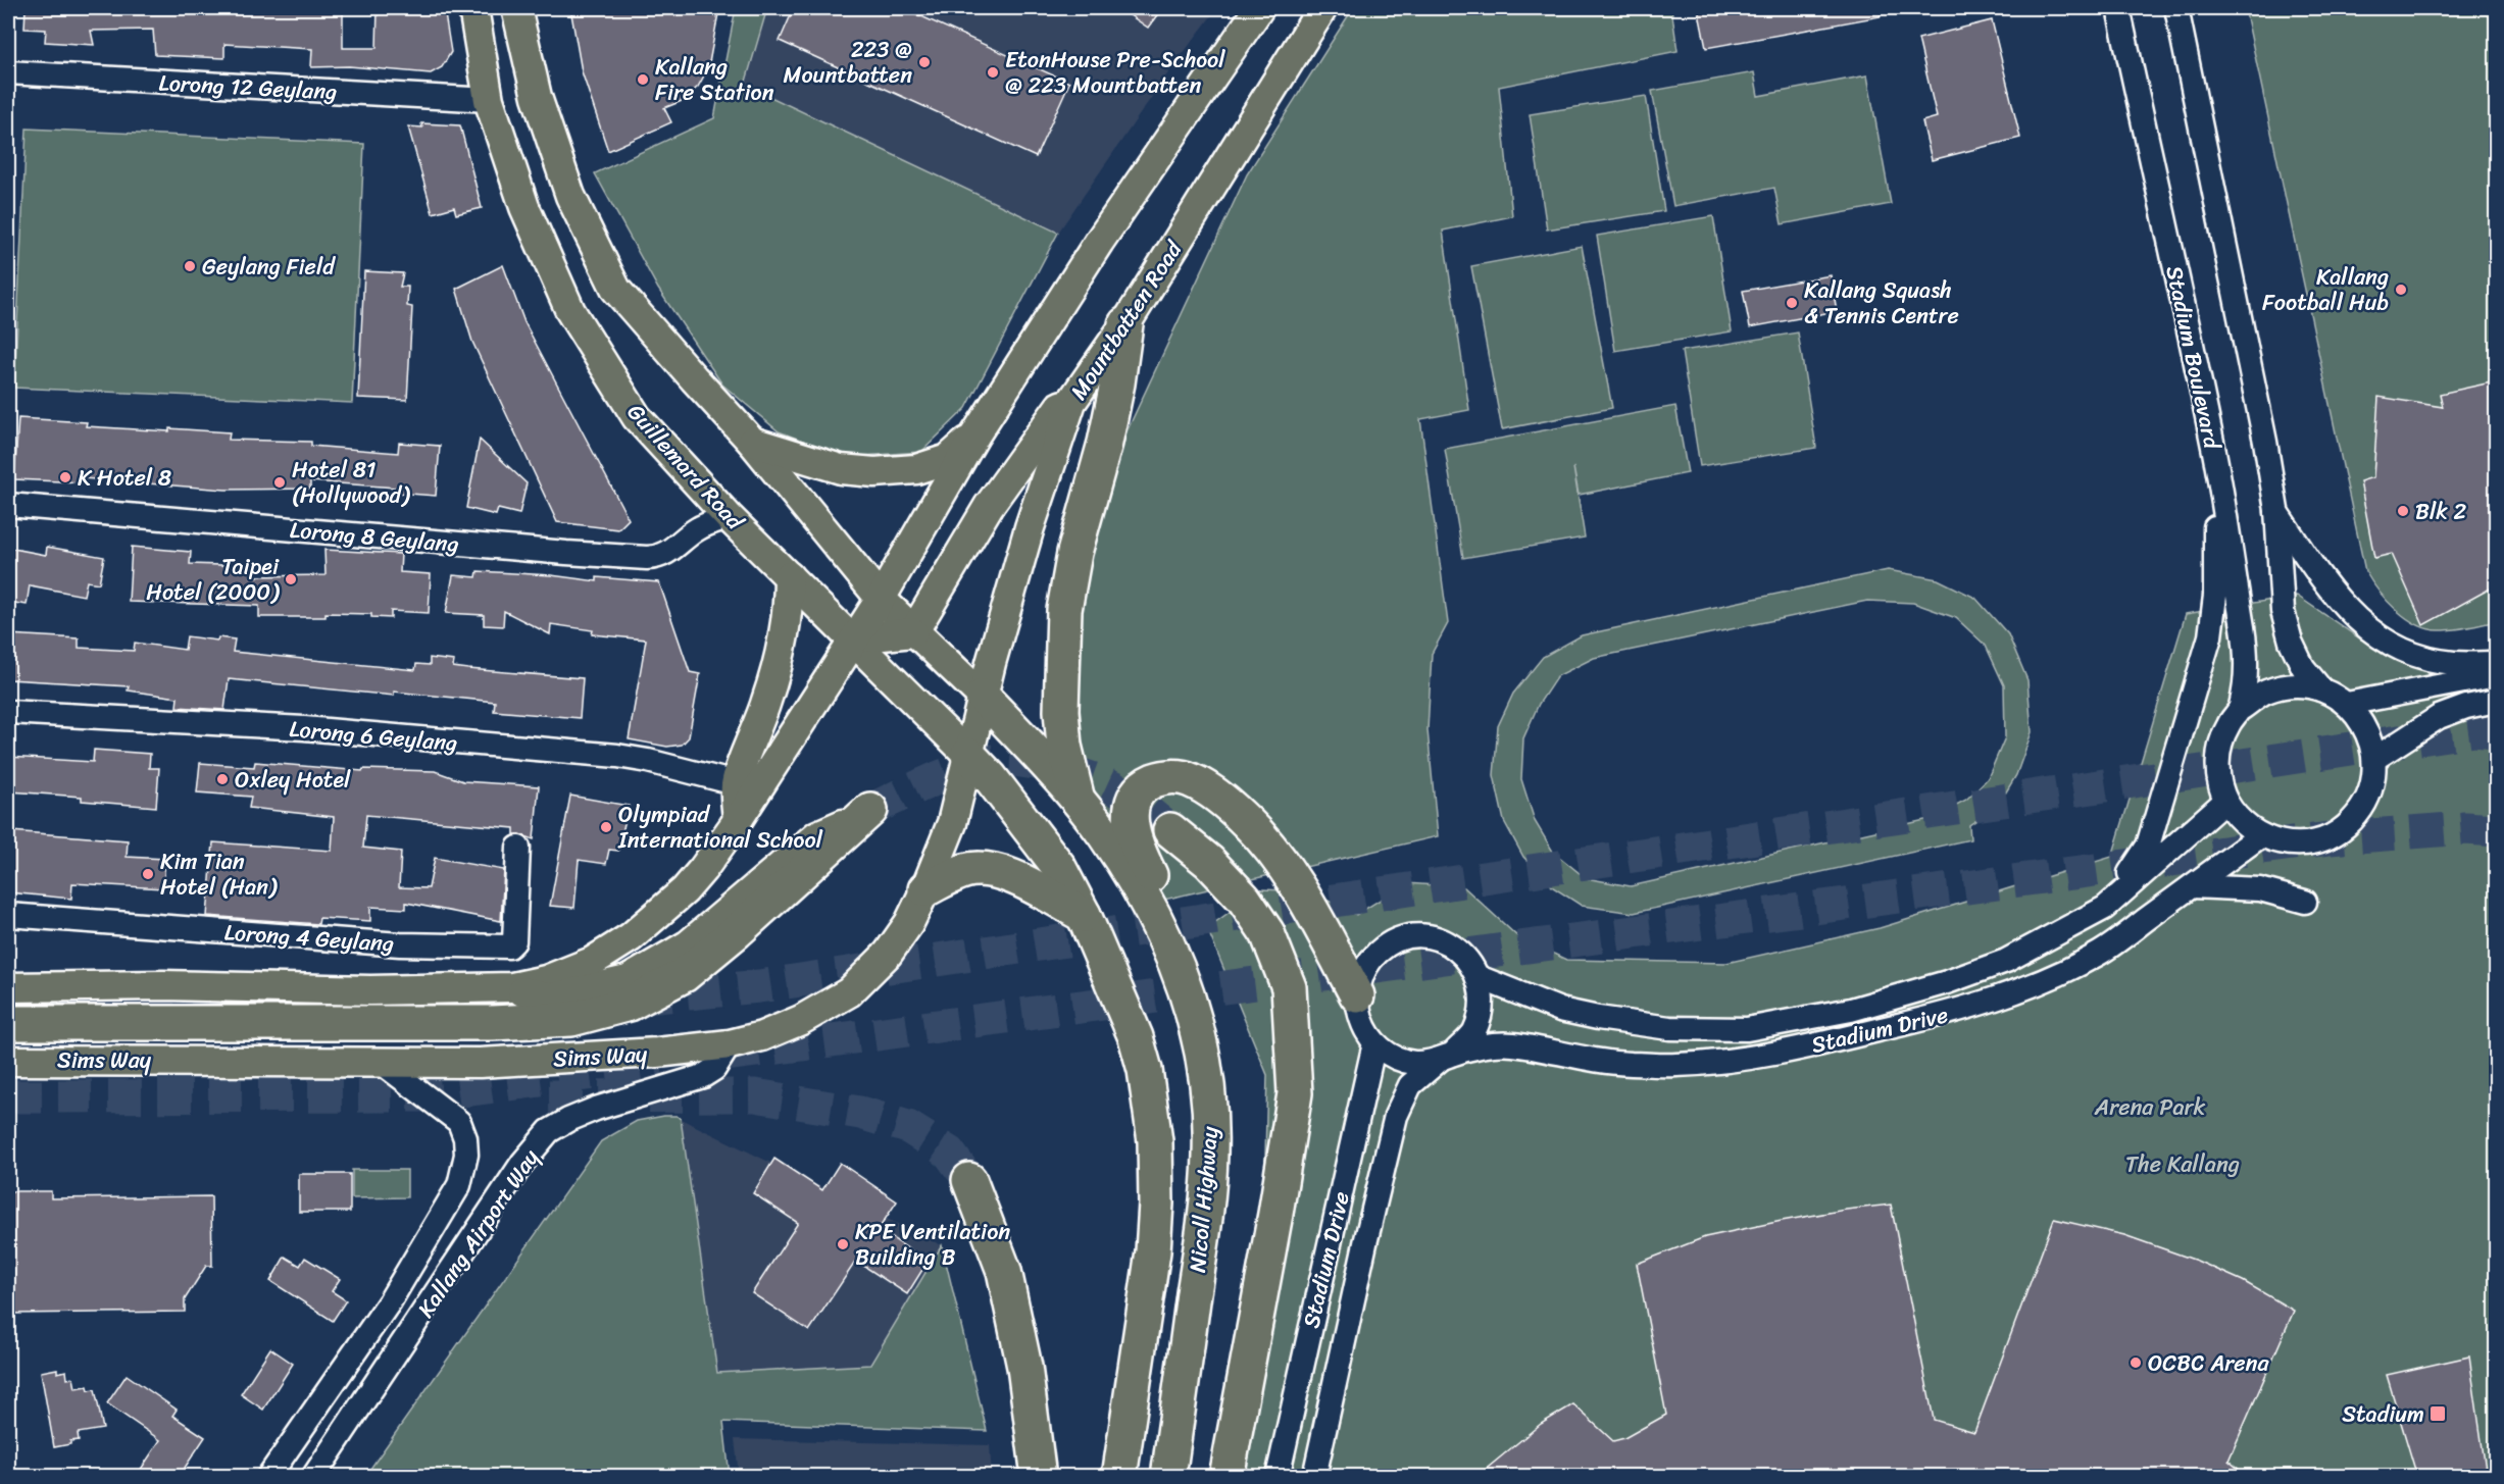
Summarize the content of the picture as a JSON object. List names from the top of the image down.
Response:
{
  "streets": {
    "highway": ["Nicoll Highway"],
    "main road": ["Mountbatten Road", "Guillemard Road", "Sims Way"],
    "street": [
      "Lorong 12 Geylang",
      "Stadium Boulevard",
      "Lorong 8 Geylang",
      "Lorong 6 Geylang",
      "Lorong 4 Geylang",
      "Stadium Drive",
      "Kallang Airport Way"
    ]
  },
  "crossings": [
    ["Lorong 12 Geylang", "Guillemard Road"],
    ["Mountbatten Road", "Sims Way"],
    ["Mountbatten Road", "Nicoll Highway"],
    ["Stadium Boulevard", "Stadium Drive"],
    ["Guillemard Road", "Lorong 8 Geylang"],
    ["Guillemard Road", "Sims Way"],
    ["Guillemard Road", "Nicoll Highway"],
    ["Sims Way", "Nicoll Highway"],
    ["Sims Way", "Kallang Airport Way"]
  ],
  "parks": ["Arena Park", "The Kallang"],
  "places": {
    "other": [
      "223 @ Mountbatten",
      "EtonHouse Pre-School @ 223 Mountbatten",
      "Kallang Fire Station",
      "Geylang Field",
      "Kallang Football Hub",
      "Kallang Squash & Tennis Centre",
      "K Hotel 8",
      "Hotel 81 (Hollywood)",
      "Blk 2",
      "Taipei Hotel (2000)",
      "Oxley Hotel",
      "Olympiad International School",
      "Kim Tian Hotel (Han)",
      "KPE Ventilation Building B",
      "OCBC Arena"
    ],
    "transit": ["Stadium"]
  }
}
